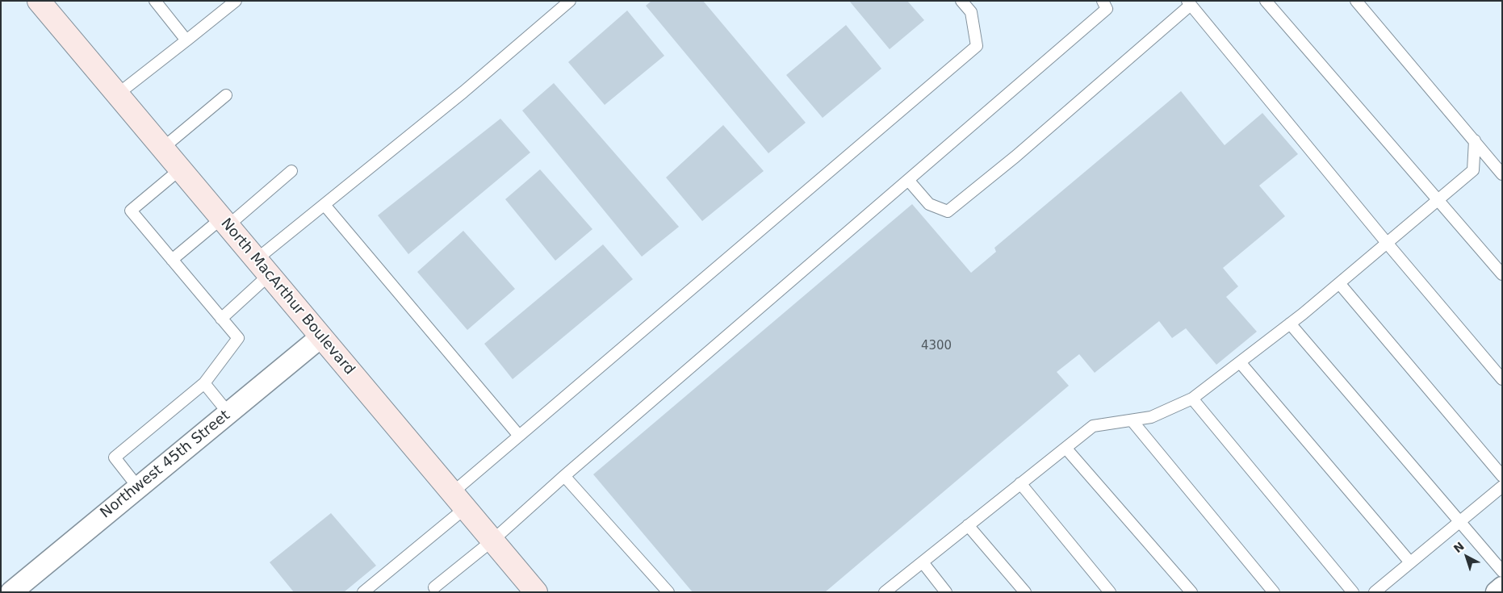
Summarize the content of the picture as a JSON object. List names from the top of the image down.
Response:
{
  "streets": {
    "main road": ["North MacArthur Boulevard"],
    "street": ["Northwest 45th Street"]
  },
  "crossings": [
    ["North MacArthur Boulevard", "Northwest 45th Street"]
  ],
  "house_numbers": ["4300"],
  "north": "top left"
}
